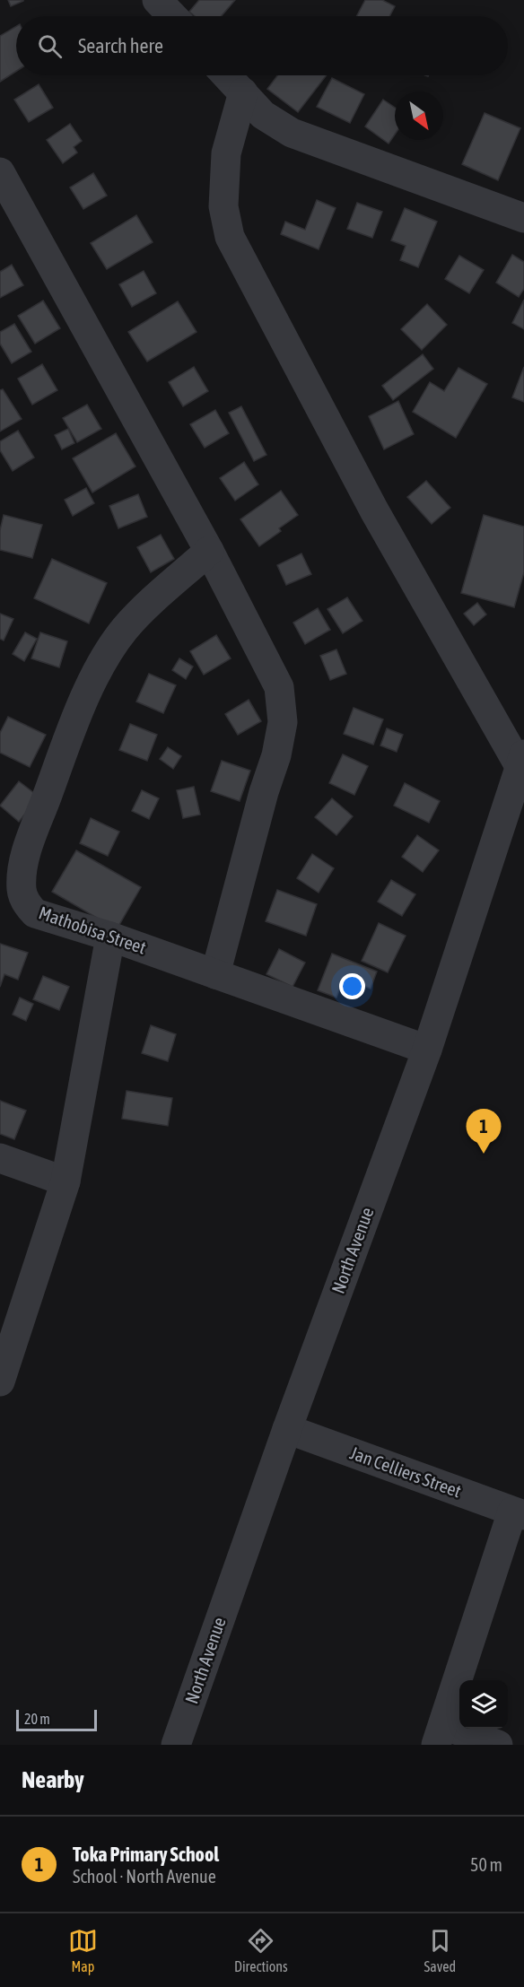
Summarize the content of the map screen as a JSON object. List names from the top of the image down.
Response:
{
  "streets": {
    "street": ["Mathobisa Street", "North Avenue", "Jan Celliers Street"]
  },
  "crossings": [
    ["Mathobisa Street", "North Avenue"],
    ["North Avenue", "Jan Celliers Street"]
  ],
  "scale_bar": "20 m",
  "north": "bottom right",
  "page": {
    "search": "Search here",
    "pins": "1",
    "scale": "20 m",
    "heading": "Nearby",
    "list": [
      {
        "mark": "1",
        "name": "Toka Primary School",
        "note": "School · North Avenue",
        "value": "50 m"
      }
    ],
    "nav": ["Map", "Directions", "Saved"]
  }
}
